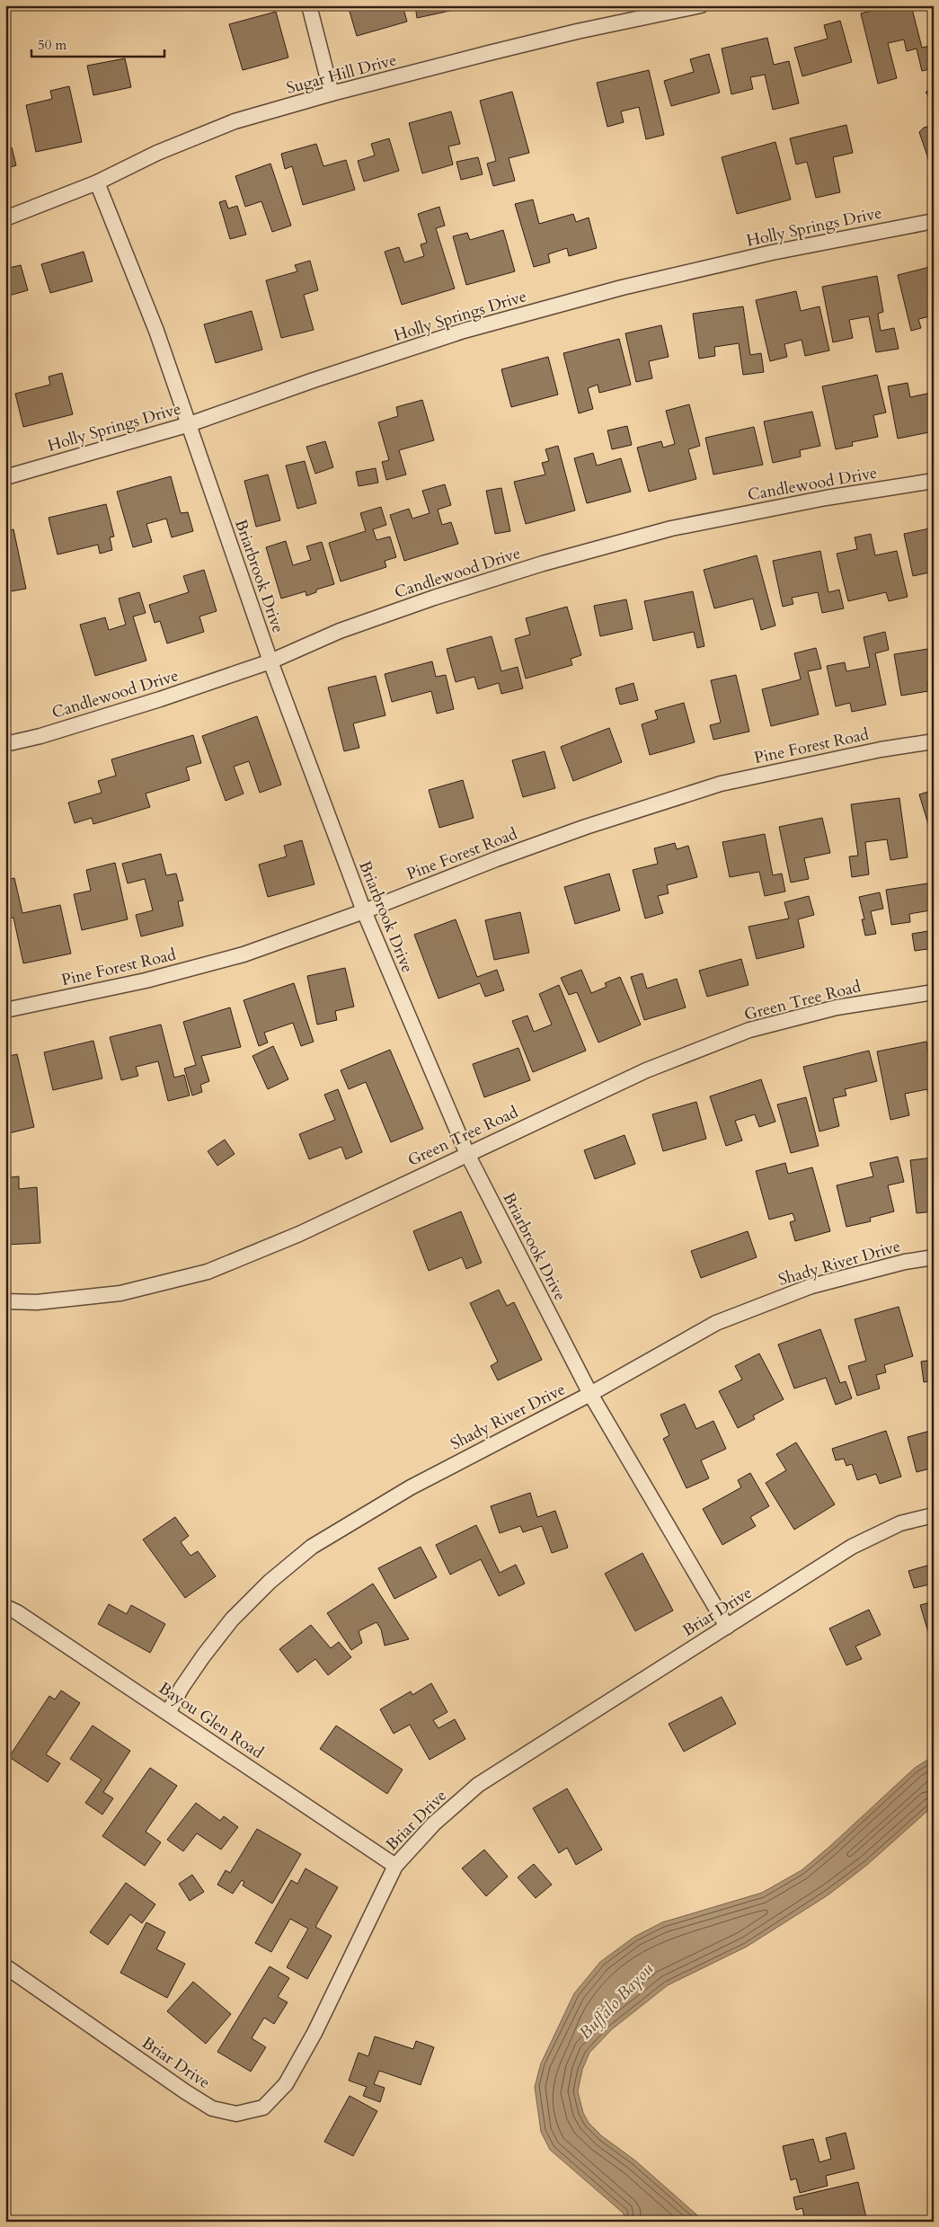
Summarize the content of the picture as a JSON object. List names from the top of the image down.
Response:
{
  "streets": {
    "street": [
      "Sugar Hill Drive",
      "Holly Springs Drive",
      "Candlewood Drive",
      "Briarbrook Drive",
      "Pine Forest Road",
      "Green Tree Road",
      "Shady River Drive",
      "Briar Drive",
      "Bayou Glen Road"
    ]
  },
  "crossings": [
    ["Sugar Hill Drive", "Briarbrook Drive"],
    ["Holly Springs Drive", "Briarbrook Drive"],
    ["Candlewood Drive", "Briarbrook Drive"],
    ["Briarbrook Drive", "Pine Forest Road"],
    ["Briarbrook Drive", "Green Tree Road"],
    ["Briarbrook Drive", "Shady River Drive"],
    ["Briarbrook Drive", "Briar Drive"],
    ["Shady River Drive", "Bayou Glen Road"],
    ["Briar Drive", "Bayou Glen Road"]
  ],
  "water": ["Buffalo Bayou"],
  "scale_bar": "50 m"
}
